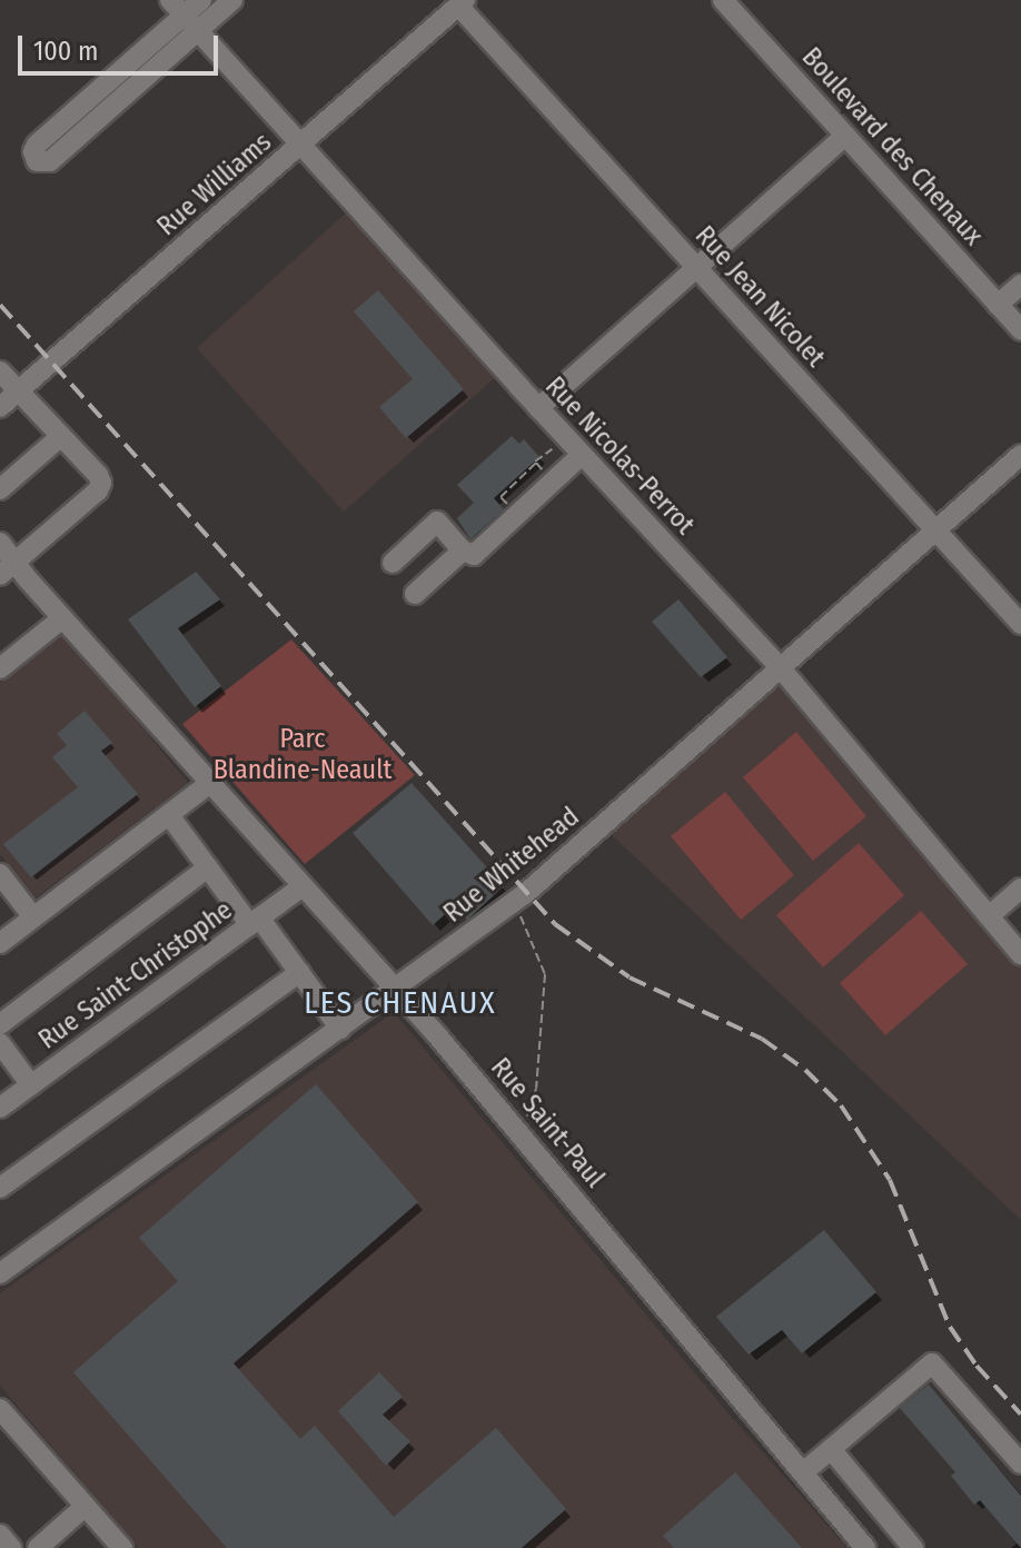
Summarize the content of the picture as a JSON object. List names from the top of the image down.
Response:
{
  "streets": {
    "street": [
      "Boulevard des Chenaux",
      "Rue Williams",
      "Rue Jean Nicolet",
      "Rue Nicolas-Perrot",
      "Rue Whitehead",
      "Rue Saint-Christophe",
      "Rue Saint-Paul"
    ]
  },
  "crossings": [
    ["Rue Williams", "Rue Jean Nicolet"],
    ["Rue Williams", "Rue Nicolas-Perrot"],
    ["Rue Jean Nicolet", "Rue Whitehead"],
    ["Rue Nicolas-Perrot", "Rue Whitehead"],
    ["Rue Whitehead", "Rue Saint-Paul"],
    ["Rue Saint-Christophe", "Rue Saint-Paul"]
  ],
  "districts": ["LES CHENAUX"],
  "parks": ["Parc Blandine-Neault"],
  "scale_bar": "100 m"
}
